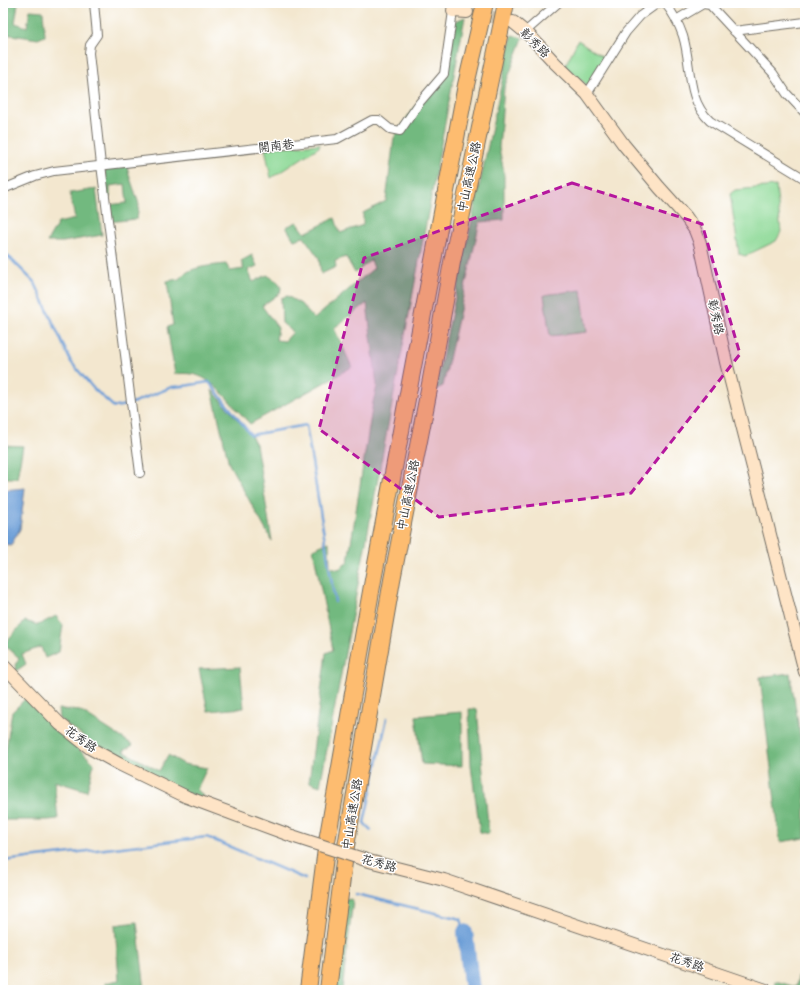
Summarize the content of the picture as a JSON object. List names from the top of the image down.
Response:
{
  "streets": {
    "highway": ["中山高速公路"],
    "street": ["彰秀路", "開南巷", "花秀路"]
  }
}
